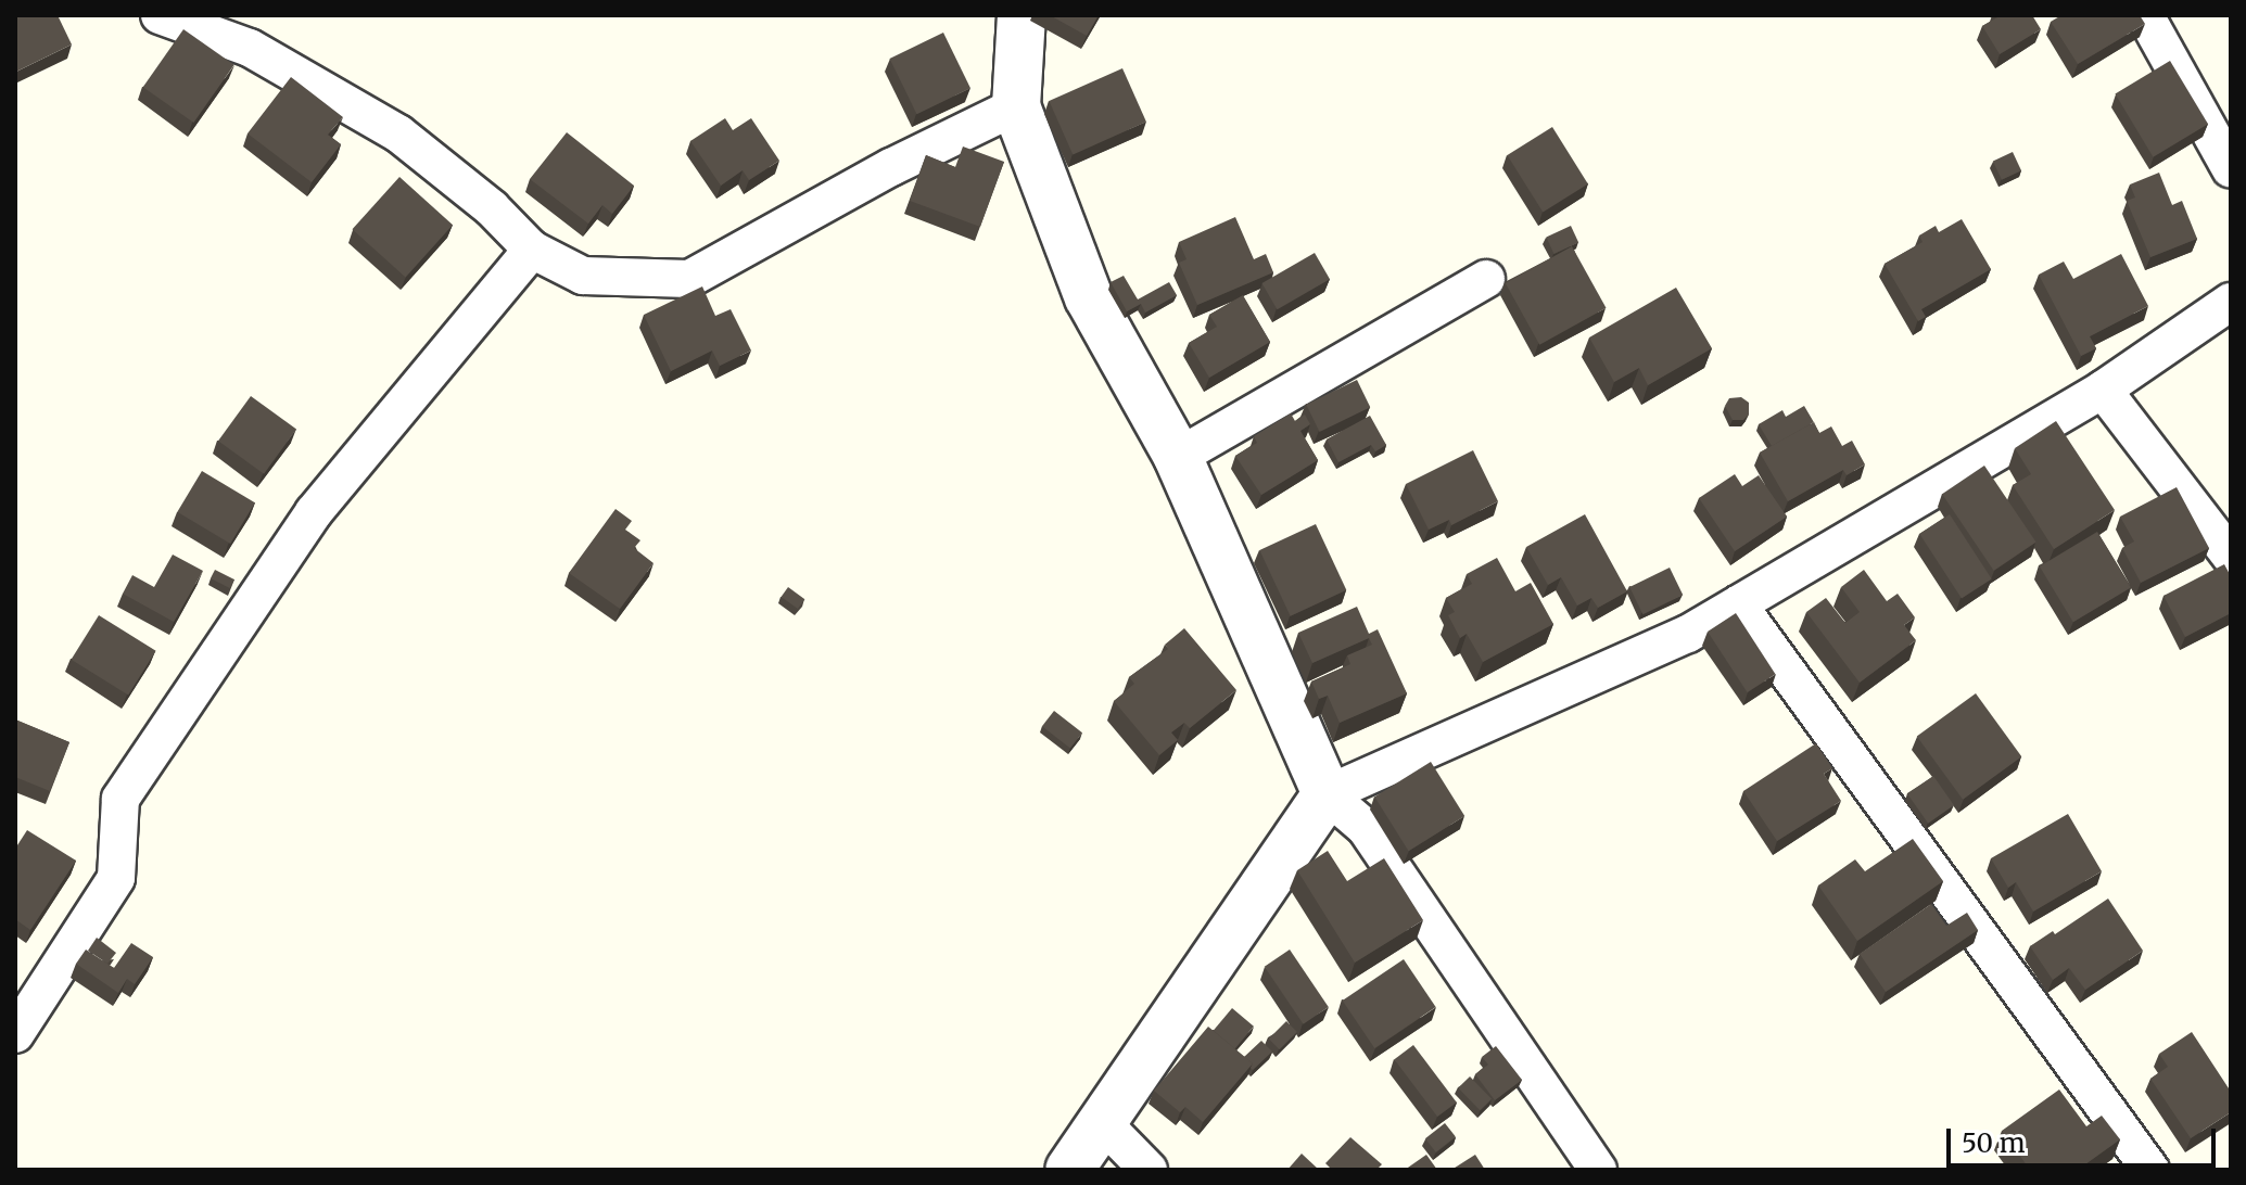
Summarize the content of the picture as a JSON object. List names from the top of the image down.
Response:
{
  "scale_bar": "50 m"
}
